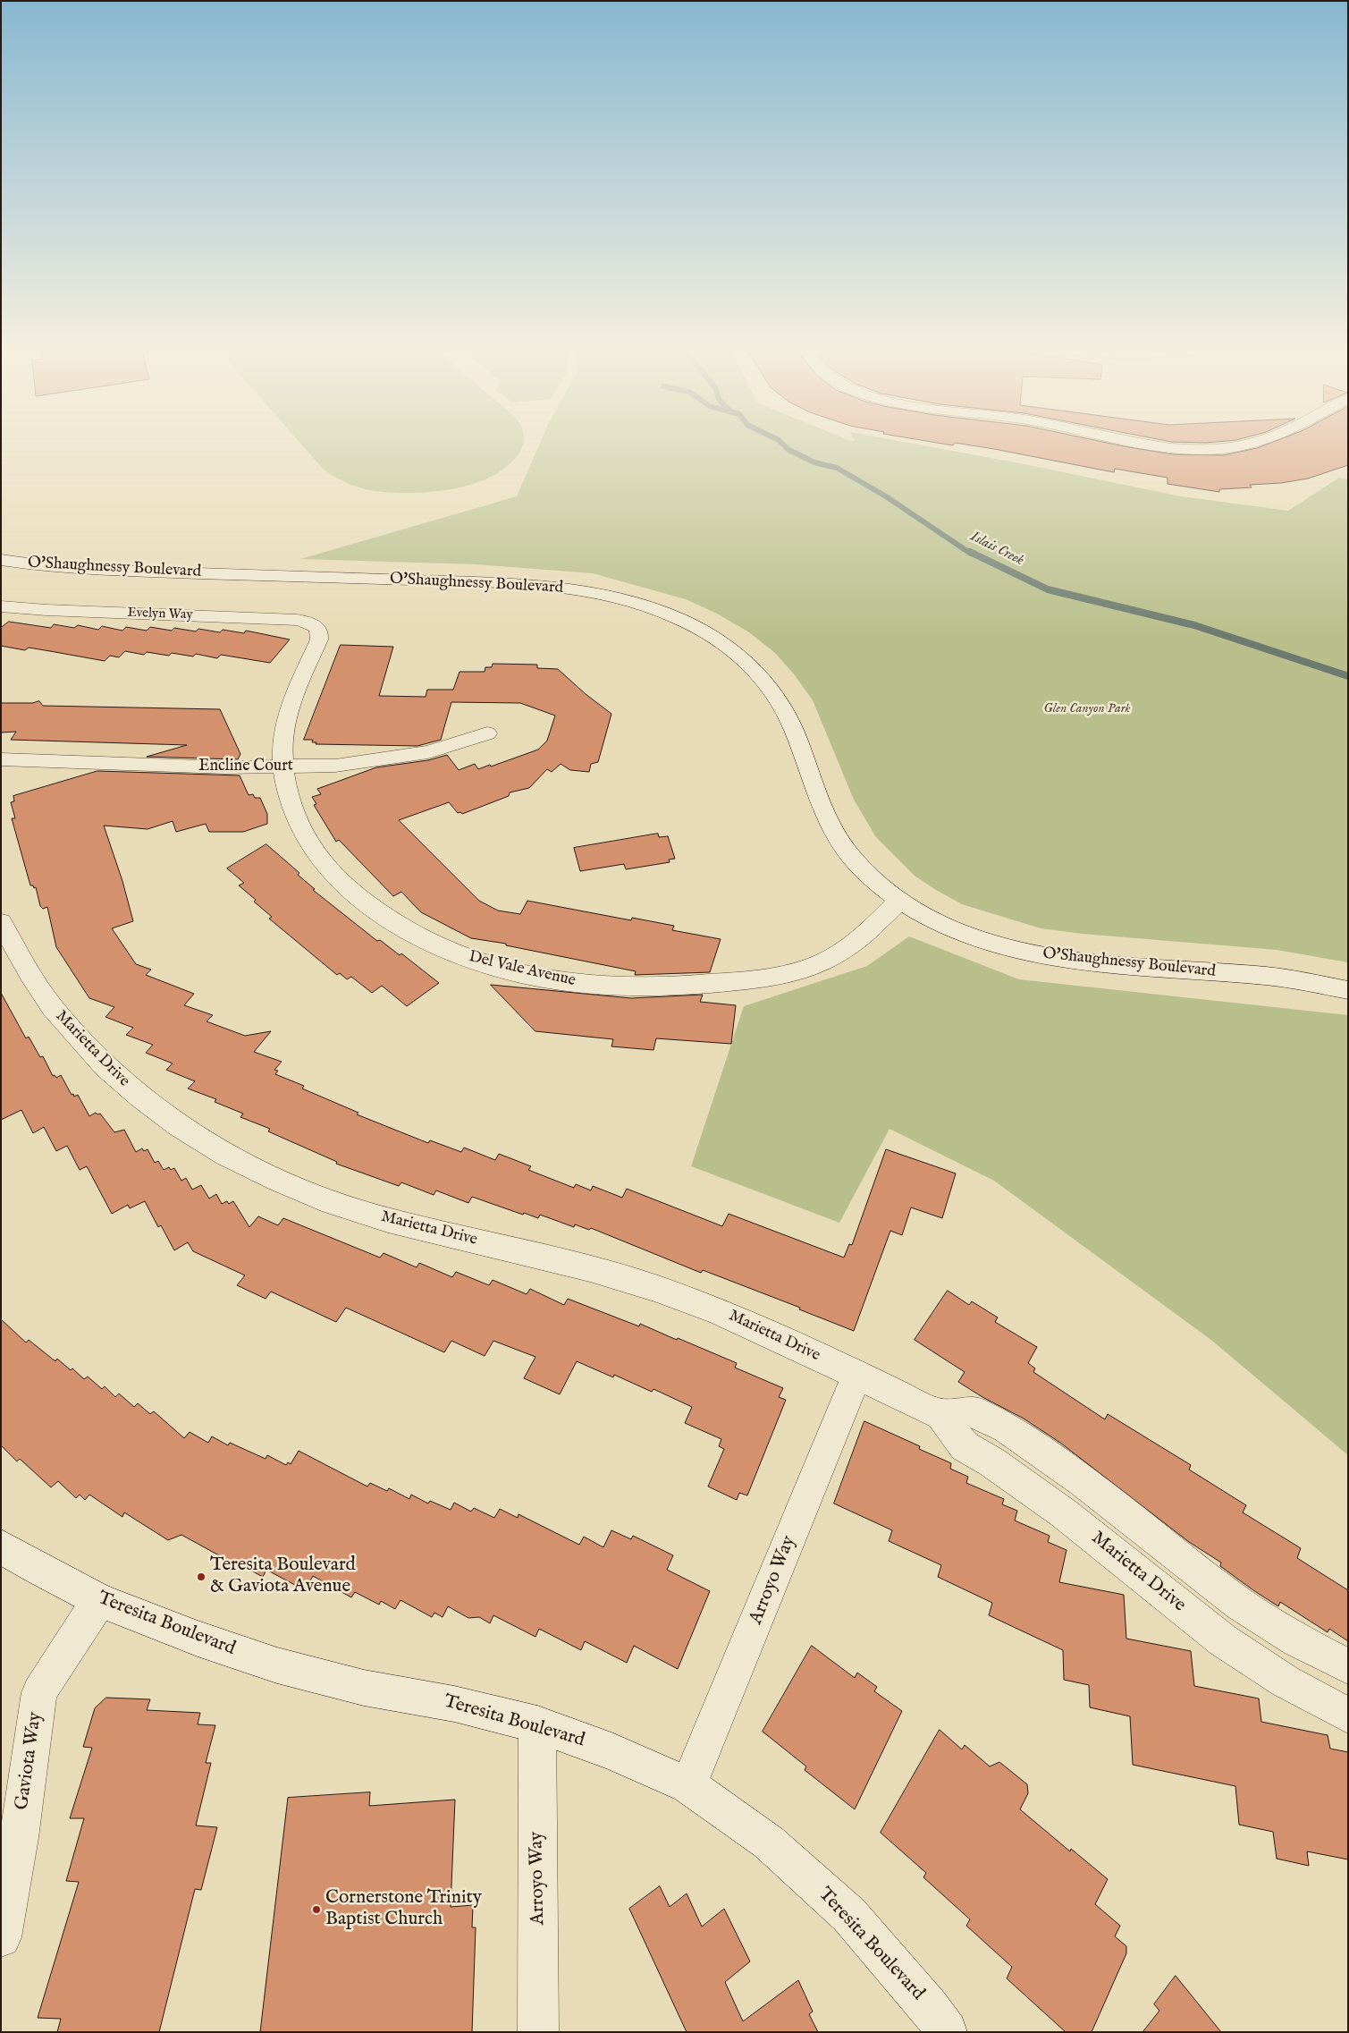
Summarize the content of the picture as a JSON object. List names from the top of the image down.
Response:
{
  "streets": {
    "street": [
      "O'Shaughnessy Boulevard",
      "Evelyn Way",
      "Encline Court",
      "Del Vale Avenue",
      "Marietta Drive",
      "Arroyo Way",
      "Teresita Boulevard",
      "Gaviota Way"
    ]
  },
  "crossings": [
    ["O'Shaughnessy Boulevard", "Del Vale Avenue"],
    ["Evelyn Way", "Del Vale Avenue"],
    ["Encline Court", "Del Vale Avenue"],
    ["Marietta Drive", "Arroyo Way"],
    ["Arroyo Way", "Teresita Boulevard"],
    ["Teresita Boulevard", "Gaviota Way"]
  ],
  "water": ["Islais Creek"],
  "parks": ["Glen Canyon Park"],
  "places": ["Teresita Boulevard & Gaviota Avenue", "Cornerstone Trinity Baptist Church"]
}
